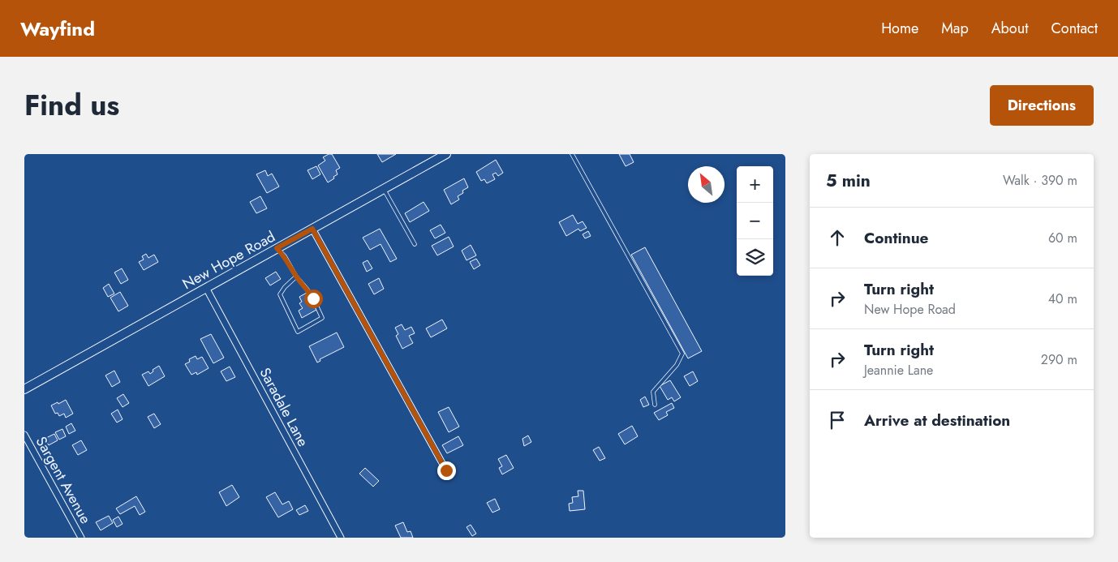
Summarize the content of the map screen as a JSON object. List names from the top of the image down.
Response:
{
  "streets": {
    "main road": ["New Hope Road"],
    "street": ["Saradale Lane", "Sargent Avenue"]
  },
  "crossings": [
    ["New Hope Road", "Saradale Lane"]
  ],
  "north": "top left",
  "page": {
    "header": "Wayfind",
    "nav": [
      "Home",
      "Map",
      "About",
      "Contact"
    ],
    "title": "Find us",
    "buttons": "Directions",
    "heading": ["5 min", "Walk · 390 m"],
    "map_buttons": ["+", "−"],
    "list": [
      ["Continue", "60 m"],
      ["Turn right", "New Hope Road", "40 m"],
      ["Turn right", "Jeannie Lane", "290 m"],
      "Arrive at destination"
    ]
  }
}
